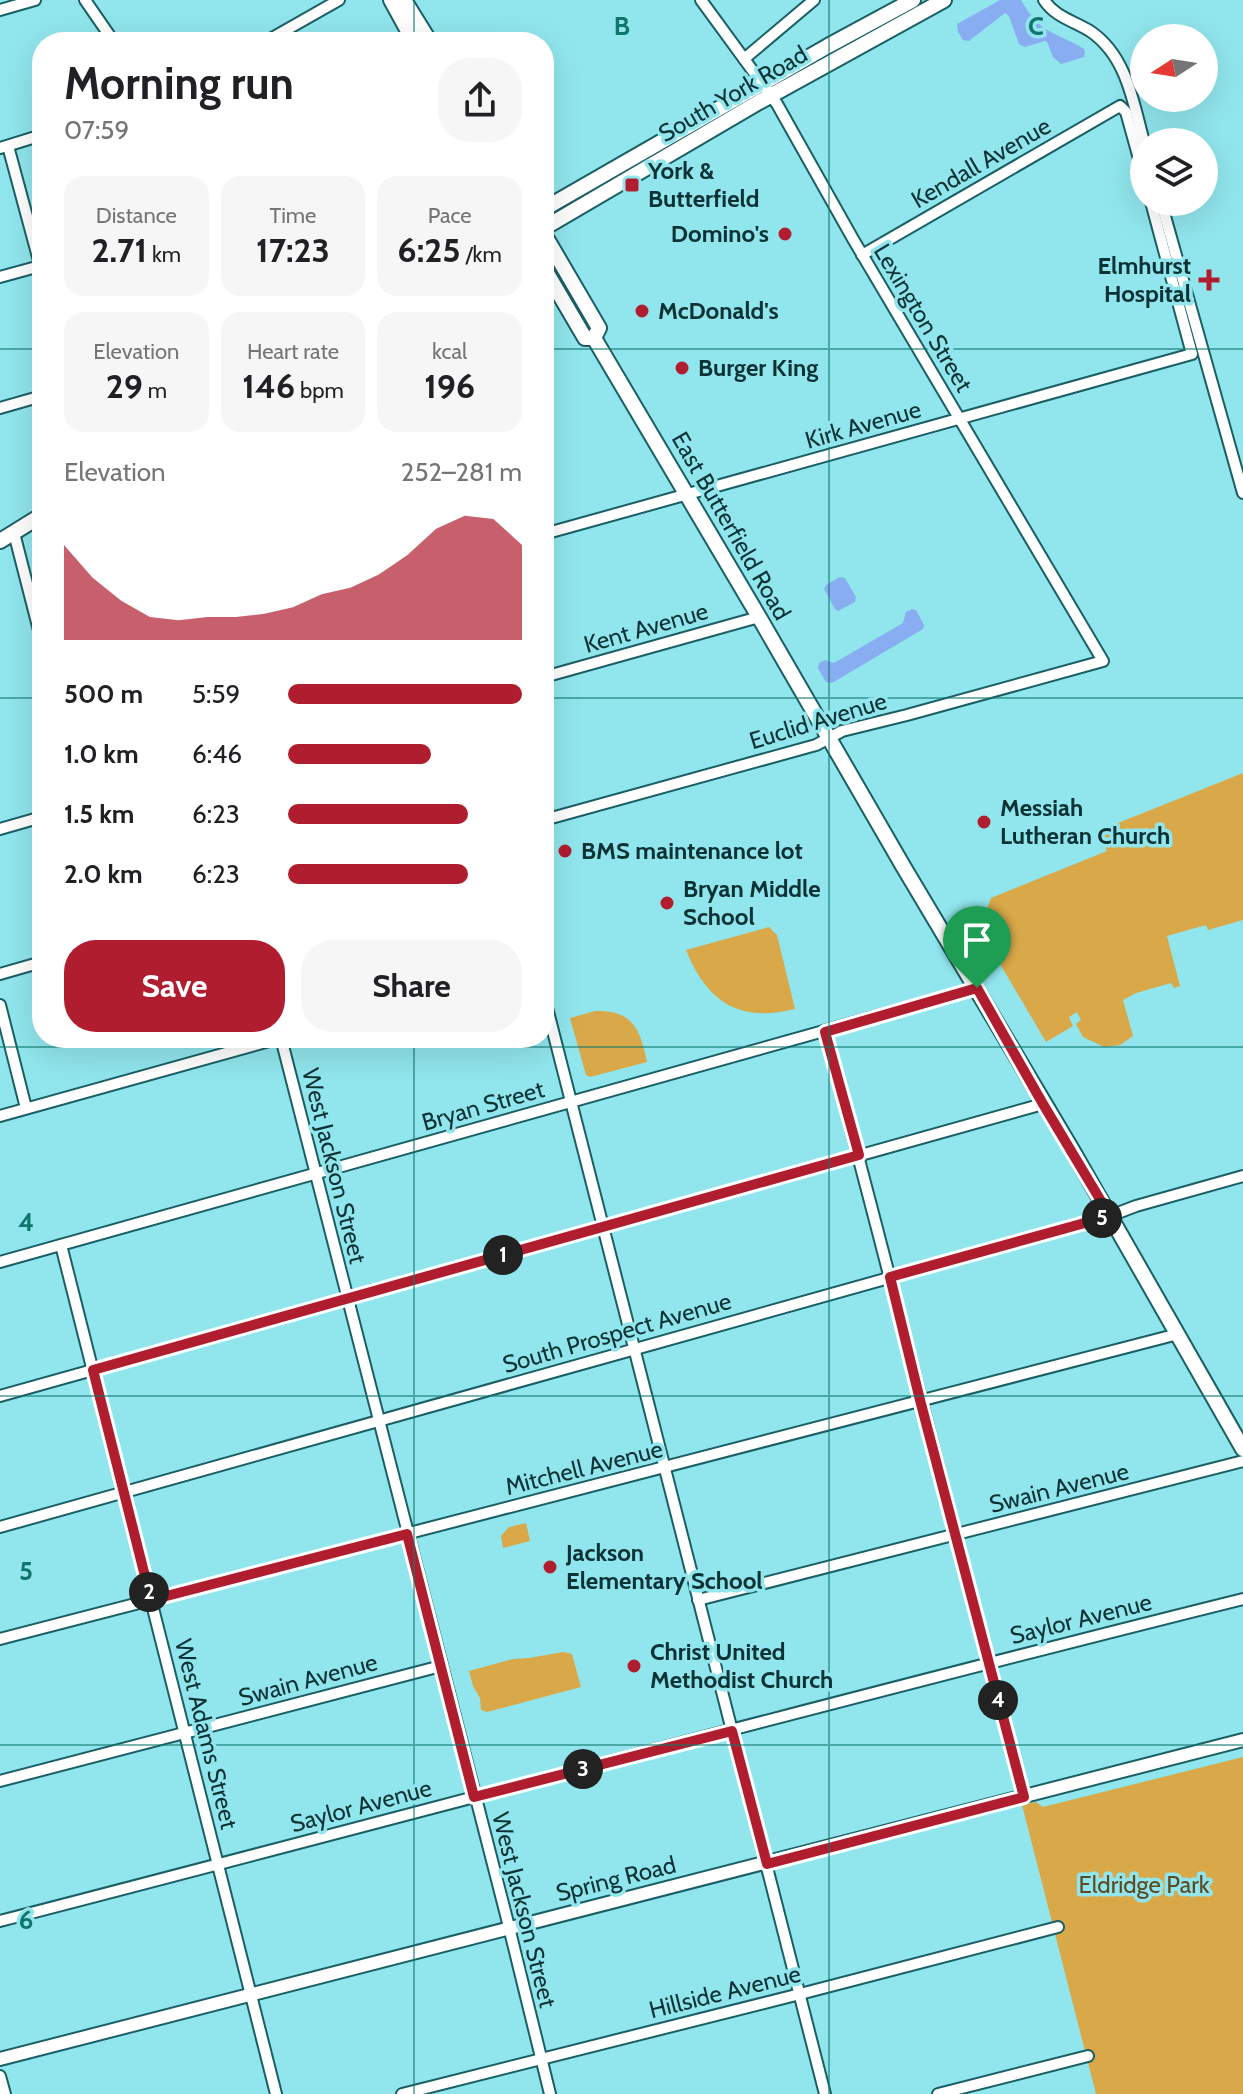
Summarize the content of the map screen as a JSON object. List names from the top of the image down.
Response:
{
  "streets": {
    "main road": ["South York Road", "East Butterfield Road"],
    "street": [
      "Kendall Avenue",
      "Lexington Street",
      "Kirk Avenue",
      "Kent Avenue",
      "Euclid Avenue",
      "Bryan Street",
      "West Jackson Street",
      "South Prospect Avenue",
      "Mitchell Avenue",
      "Swain Avenue",
      "Saylor Avenue",
      "West Adams Street",
      "Spring Road",
      "Hillside Avenue"
    ]
  },
  "crossings": [
    ["South York Road", "Lexington Street"],
    ["Kendall Avenue", "Lexington Street"],
    ["Lexington Street", "Kirk Avenue"],
    ["Lexington Street", "Euclid Avenue"],
    ["Kirk Avenue", "East Butterfield Road"],
    ["East Butterfield Road", "Kent Avenue"],
    ["East Butterfield Road", "Euclid Avenue"],
    ["East Butterfield Road", "Bryan Street"],
    ["East Butterfield Road", "South Prospect Avenue"],
    ["East Butterfield Road", "Mitchell Avenue"],
    ["Bryan Street", "West Jackson Street"],
    ["Bryan Street", "West Adams Street"],
    ["West Jackson Street", "South Prospect Avenue"],
    ["West Jackson Street", "Mitchell Avenue"],
    ["West Jackson Street", "Swain Avenue"],
    ["West Jackson Street", "Saylor Avenue"],
    ["West Jackson Street", "Spring Road"],
    ["West Jackson Street", "Hillside Avenue"],
    ["South Prospect Avenue", "West Adams Street"],
    ["Mitchell Avenue", "West Adams Street"],
    ["Swain Avenue", "West Adams Street"],
    ["Saylor Avenue", "West Adams Street"],
    ["West Adams Street", "Spring Road"]
  ],
  "parks": ["Eldridge Park"],
  "places": {
    "transit": ["York & Butterfield"],
    "other": [
      "Domino's",
      "McDonald's",
      "Burger King",
      "Messiah Lutheran Church",
      "BMS maintenance lot",
      "Bryan Middle School",
      "Jackson Elementary School",
      "Christ United Methodist Church"
    ],
    "health": ["Elmhurst Hospital"]
  },
  "north": "left",
  "page": {
    "heading": ["Morning run", "07:59"],
    "stats": [
      ["Distance", "2.71 km"],
      ["Time", "17:23"],
      ["Pace", "6:25 /km"],
      ["Elevation", "29 m"],
      ["Heart rate", "146 bpm"],
      ["kcal", "196"]
    ],
    "chart": ["Elevation", "252–281 m"],
    "list": [
      {
        "name": "500 m",
        "note": "5:59"
      },
      {
        "name": "1.0 km",
        "note": "6:46"
      },
      {
        "name": "1.5 km",
        "note": "6:23"
      },
      {
        "name": "2.0 km",
        "note": "6:23"
      }
    ],
    "buttons": ["Save", "Share"],
    "pins": [
      "5",
      "1",
      "2",
      "4",
      "3"
    ]
  },
  "grid": {
    "columns": ["B", "C"],
    "rows": ["4", "5", "6"]
  }
}
